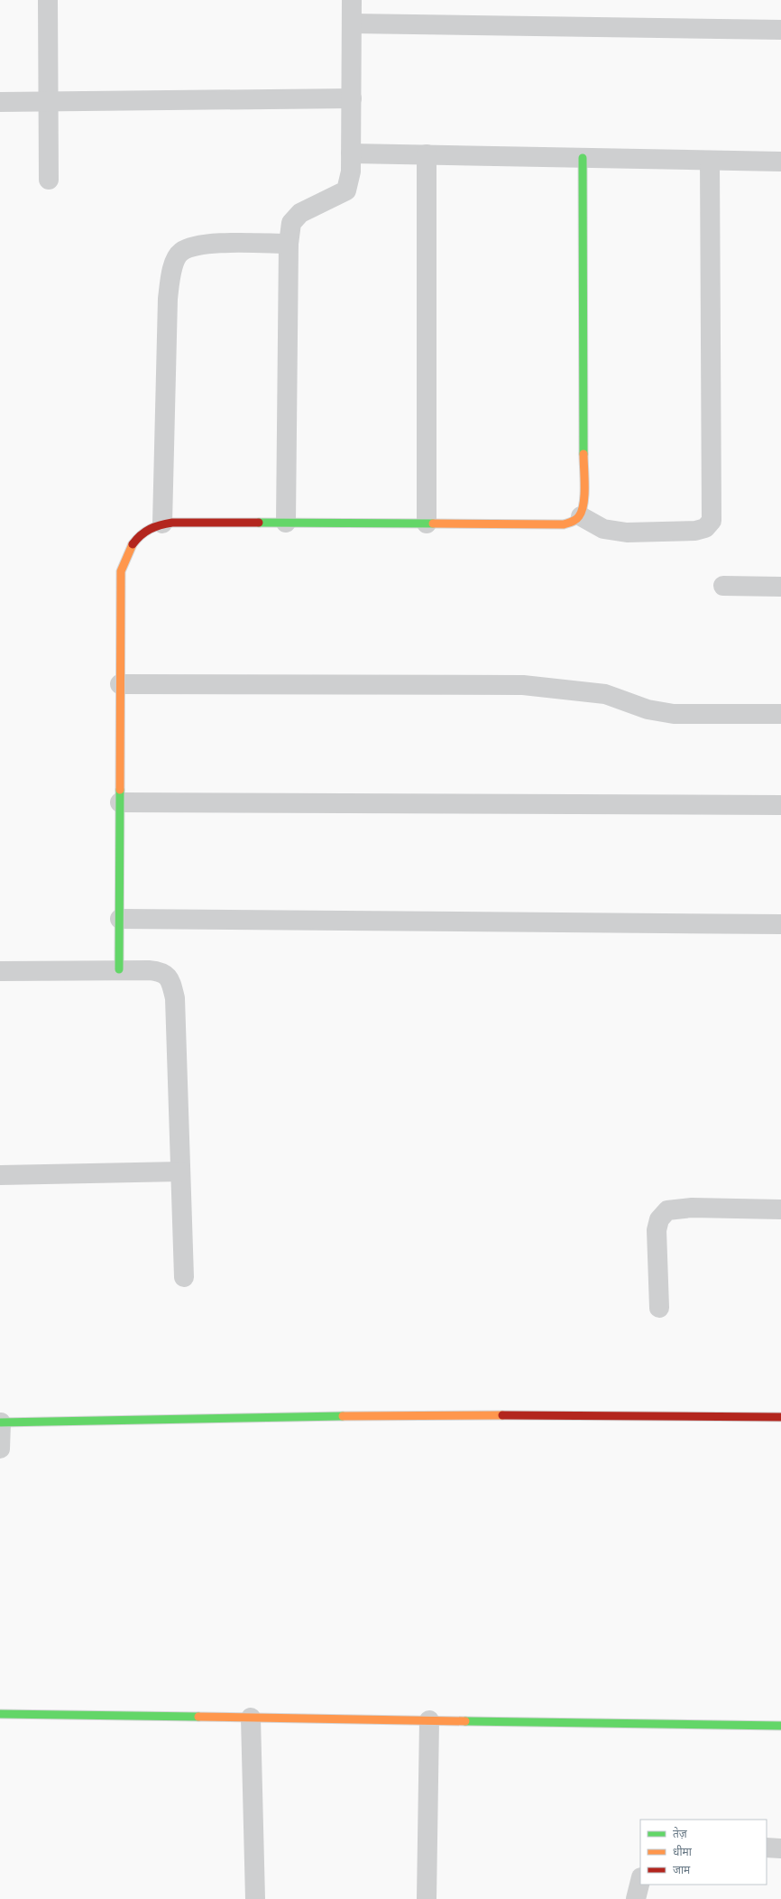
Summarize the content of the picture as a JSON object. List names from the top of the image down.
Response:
{
  "legend": ["तेज़", "धीमा", "जाम"]
}
